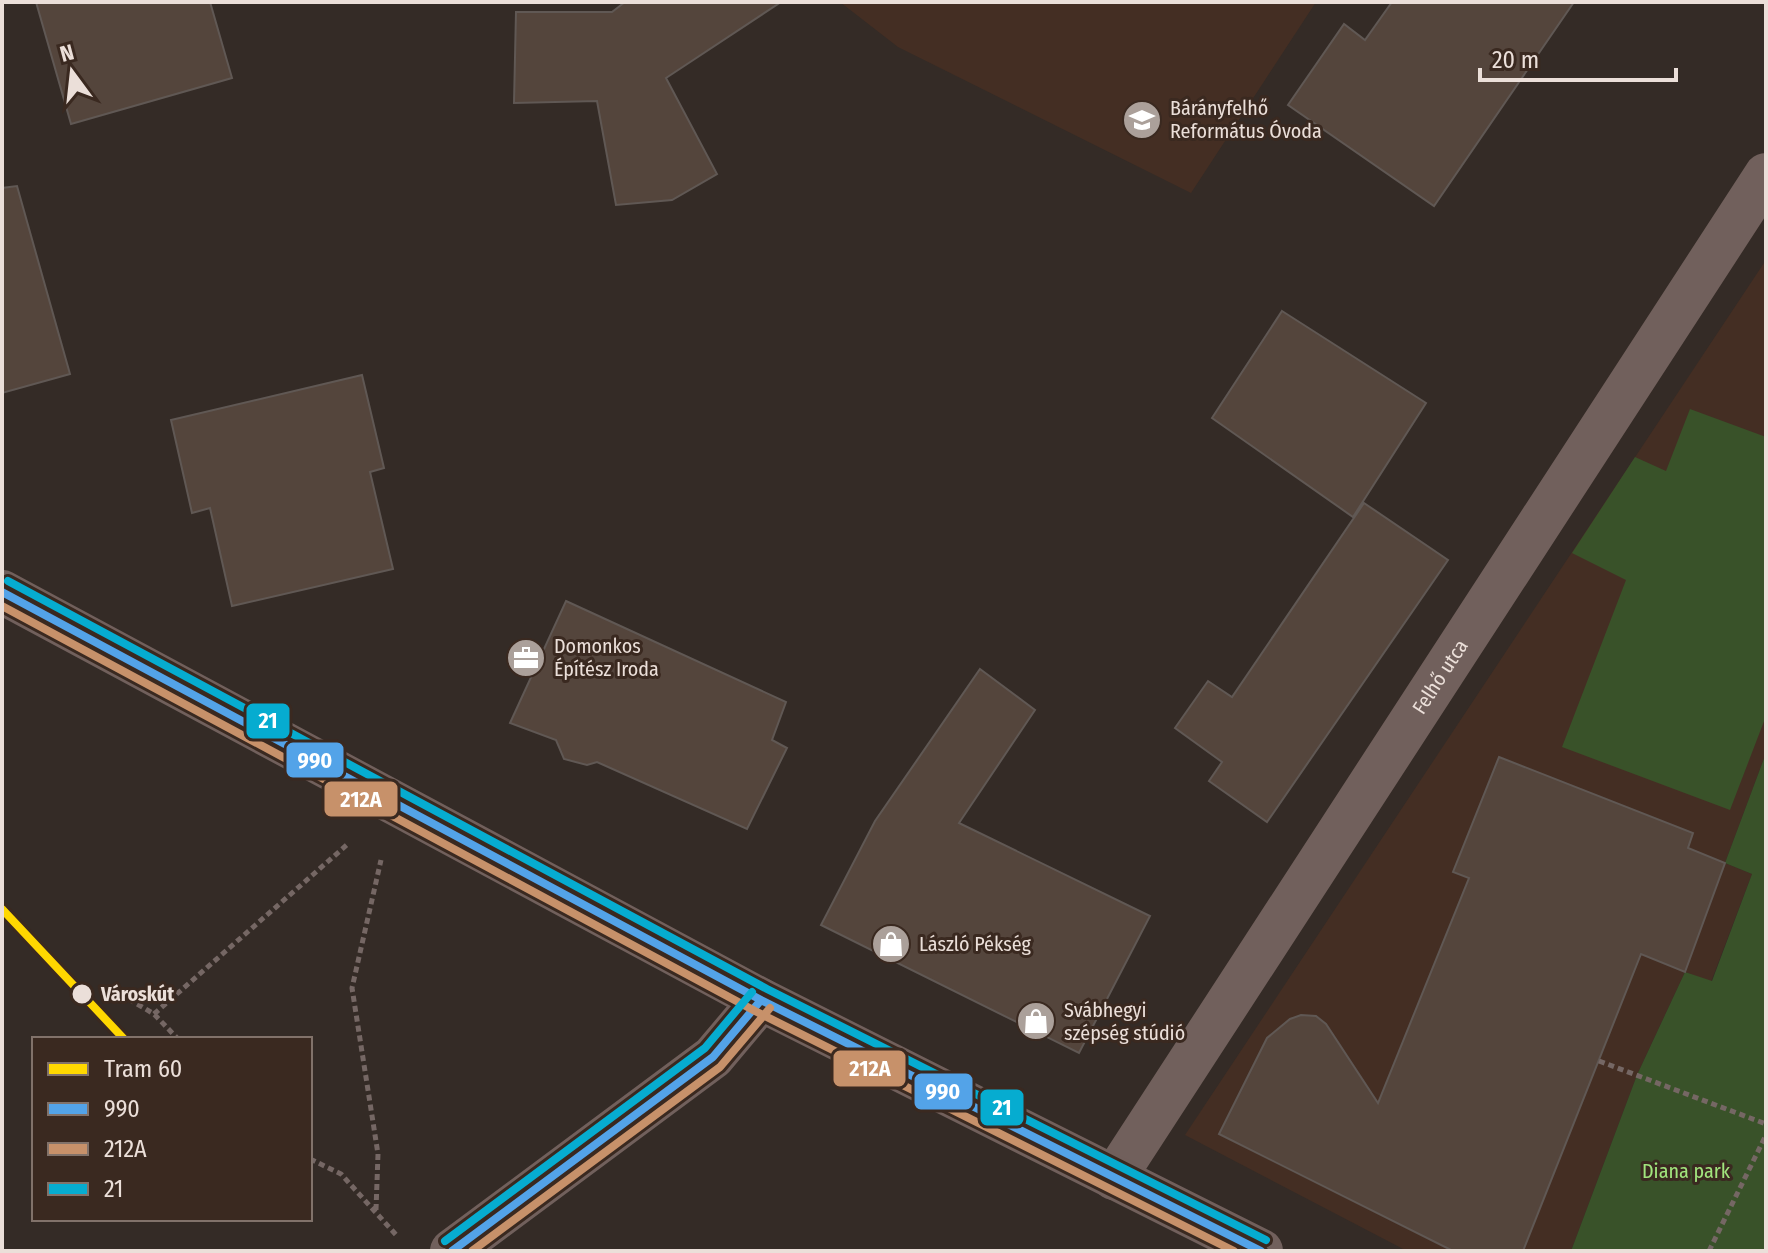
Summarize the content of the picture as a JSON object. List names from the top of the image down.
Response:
{
  "streets": {
    "street": ["Felhő utca"]
  },
  "parks": ["Diana park"],
  "places": {
    "school or university": ["Bárányfelhő Református Óvoda"],
    "office": ["Domonkos Építész Iroda"],
    "shop": ["László Pékség", "Svábhegyi szépség stúdió"],
    "other": ["Városkút"]
  },
  "lines": [
    "transit line 21",
    "transit line 990",
    "transit line 212A",
    "tram line 60"
  ],
  "legend": [
    "Tram 60",
    "990",
    "212A",
    "21"
  ],
  "scale_bar": "20 m",
  "north": "top"
}
